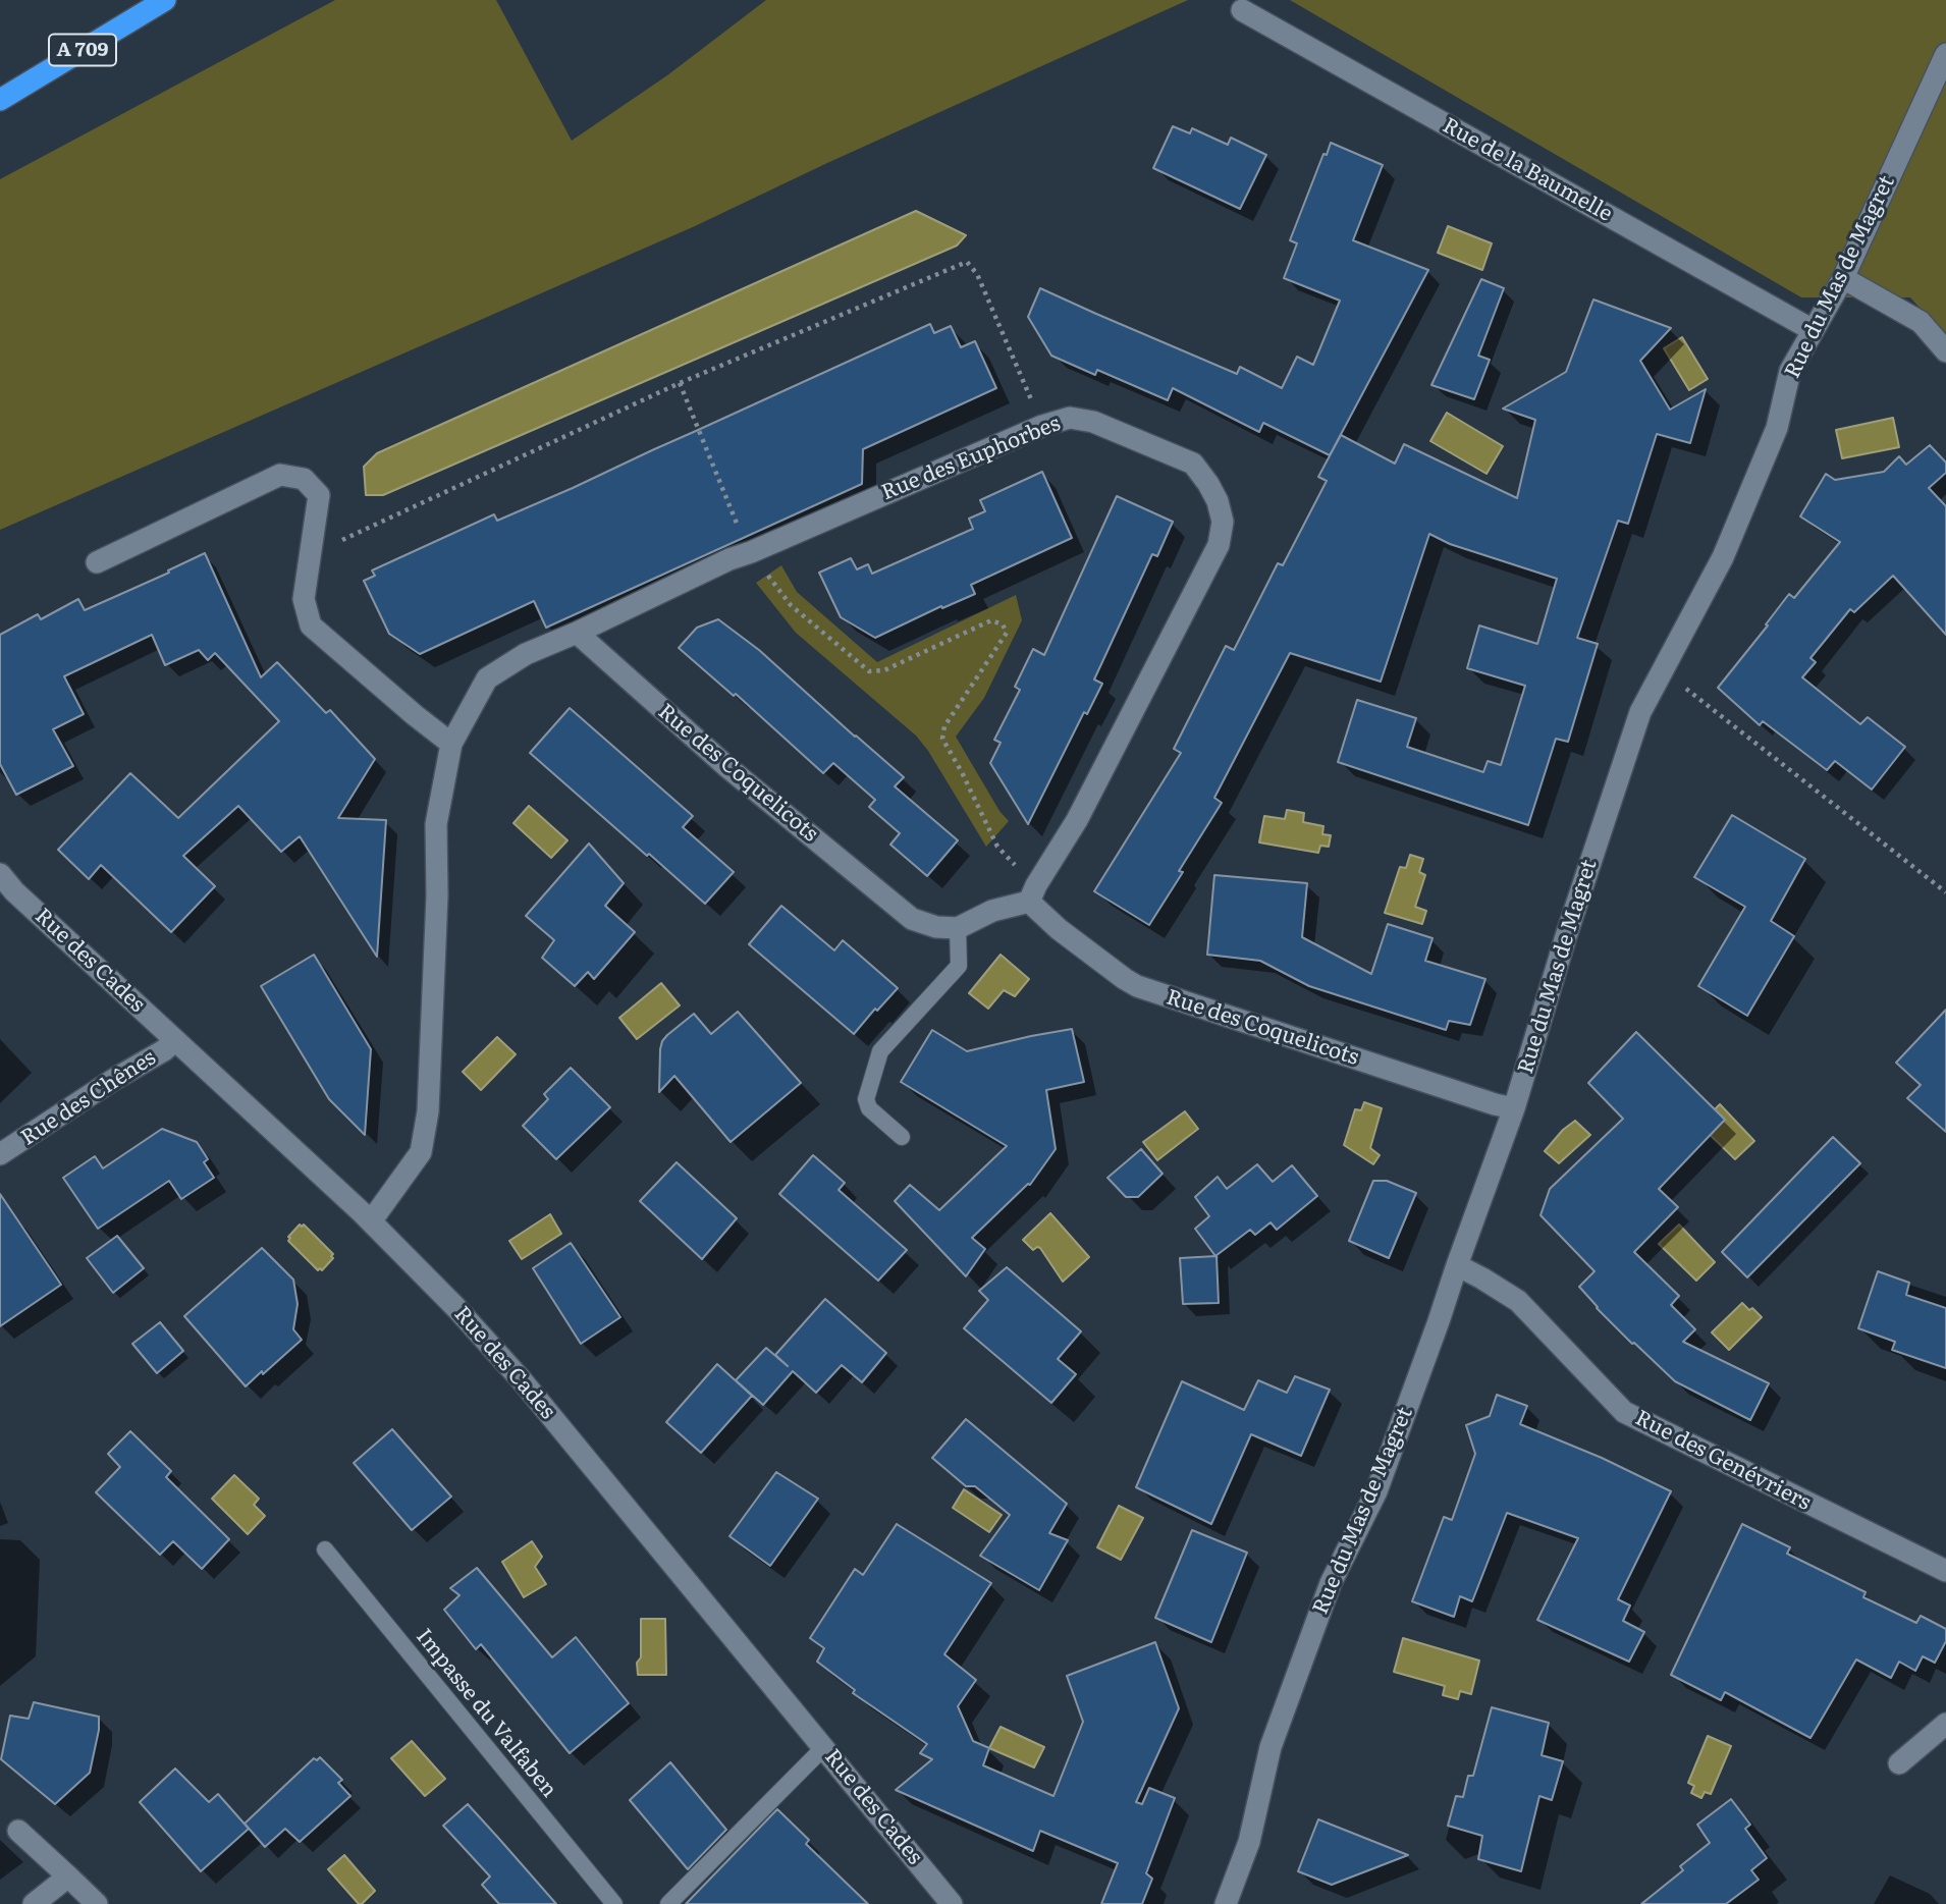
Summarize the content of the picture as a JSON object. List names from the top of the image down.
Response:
{
  "streets": {
    "highway": ["A 709"],
    "street": [
      "Rue de la Baumelle",
      "Rue du Mas de Magret",
      "Rue des Euphorbes",
      "Rue des Coquelicots",
      "Rue des Cades",
      "Rue des Chênes",
      "Rue des Genévriers"
    ],
    "lane": ["Impasse du Valfaben"]
  },
  "crossings": [
    ["Rue de la Baumelle", "Rue du Mas de Magret"],
    ["Rue du Mas de Magret", "Rue des Coquelicots"],
    ["Rue du Mas de Magret", "Rue des Genévriers"],
    ["Rue des Euphorbes", "Rue des Coquelicots"],
    ["Rue des Cades", "Rue des Chênes"]
  ]
}
